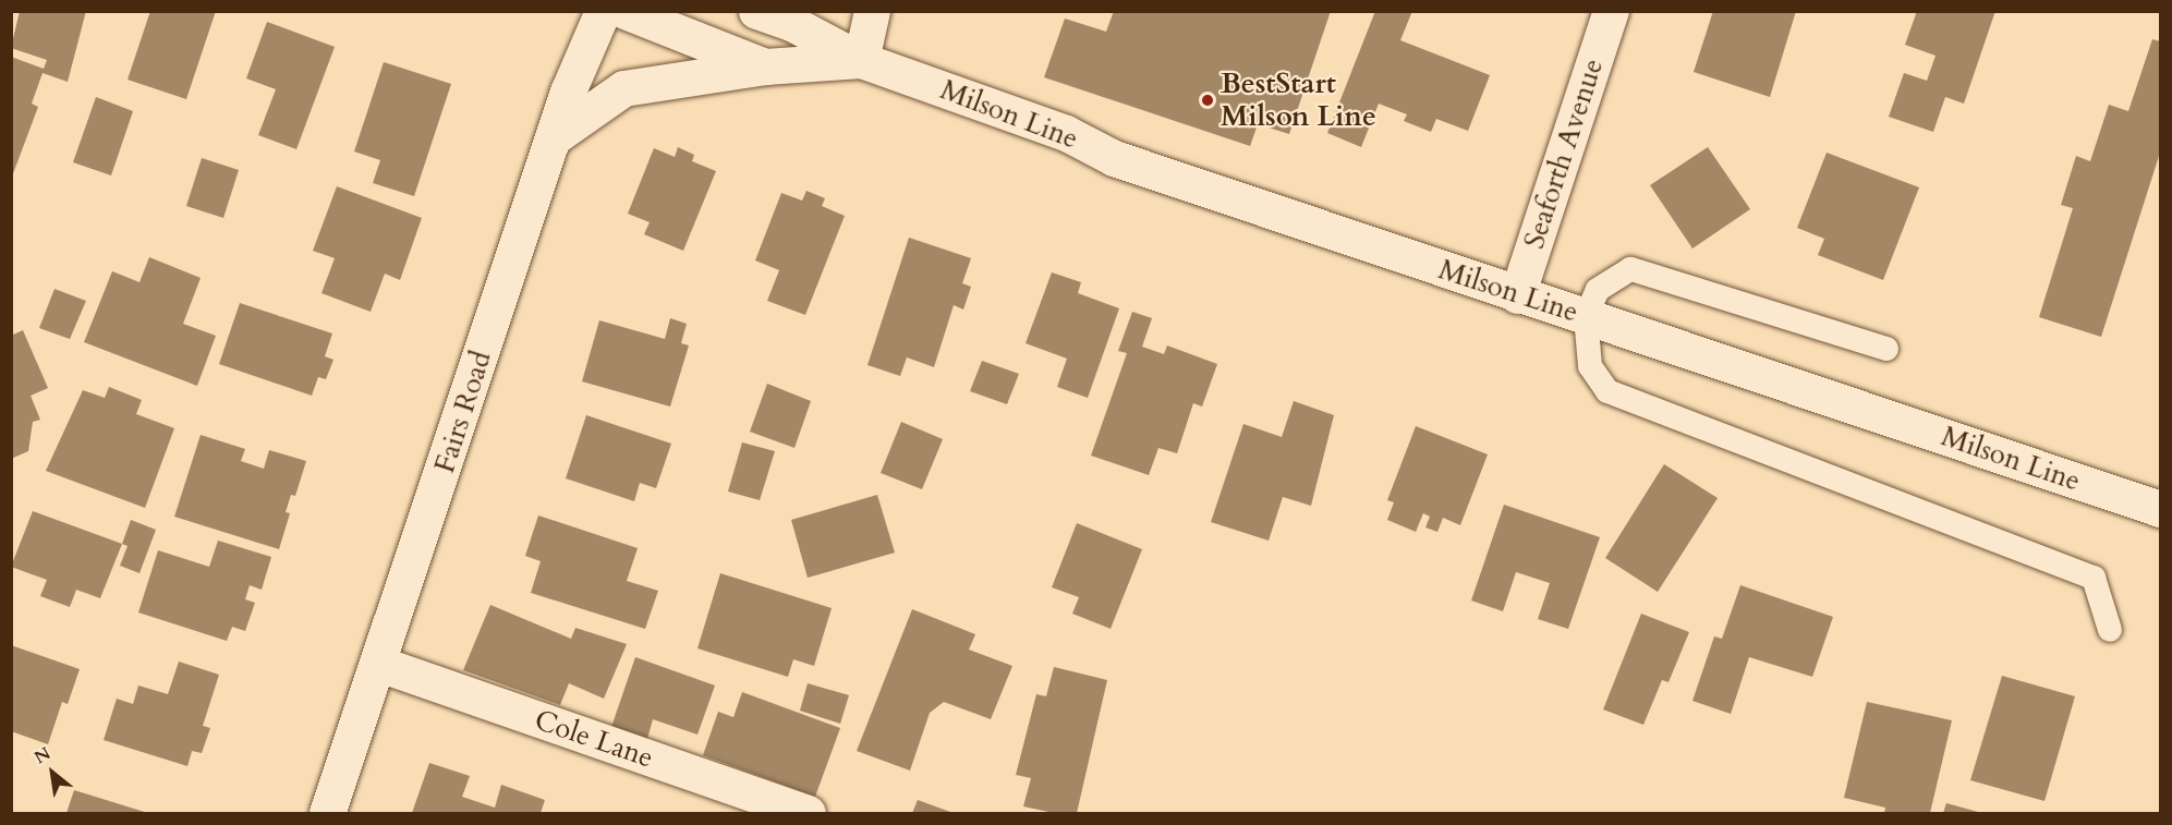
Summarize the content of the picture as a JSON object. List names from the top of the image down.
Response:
{
  "streets": {
    "street": [
      "Milson Line",
      "Seaforth Avenue",
      "Fairs Road",
      "Cole Lane"
    ]
  },
  "crossings": [
    ["Milson Line", "Seaforth Avenue"],
    ["Fairs Road", "Cole Lane"]
  ],
  "places": ["BestStart Milson Line"],
  "north": "top left"
}
